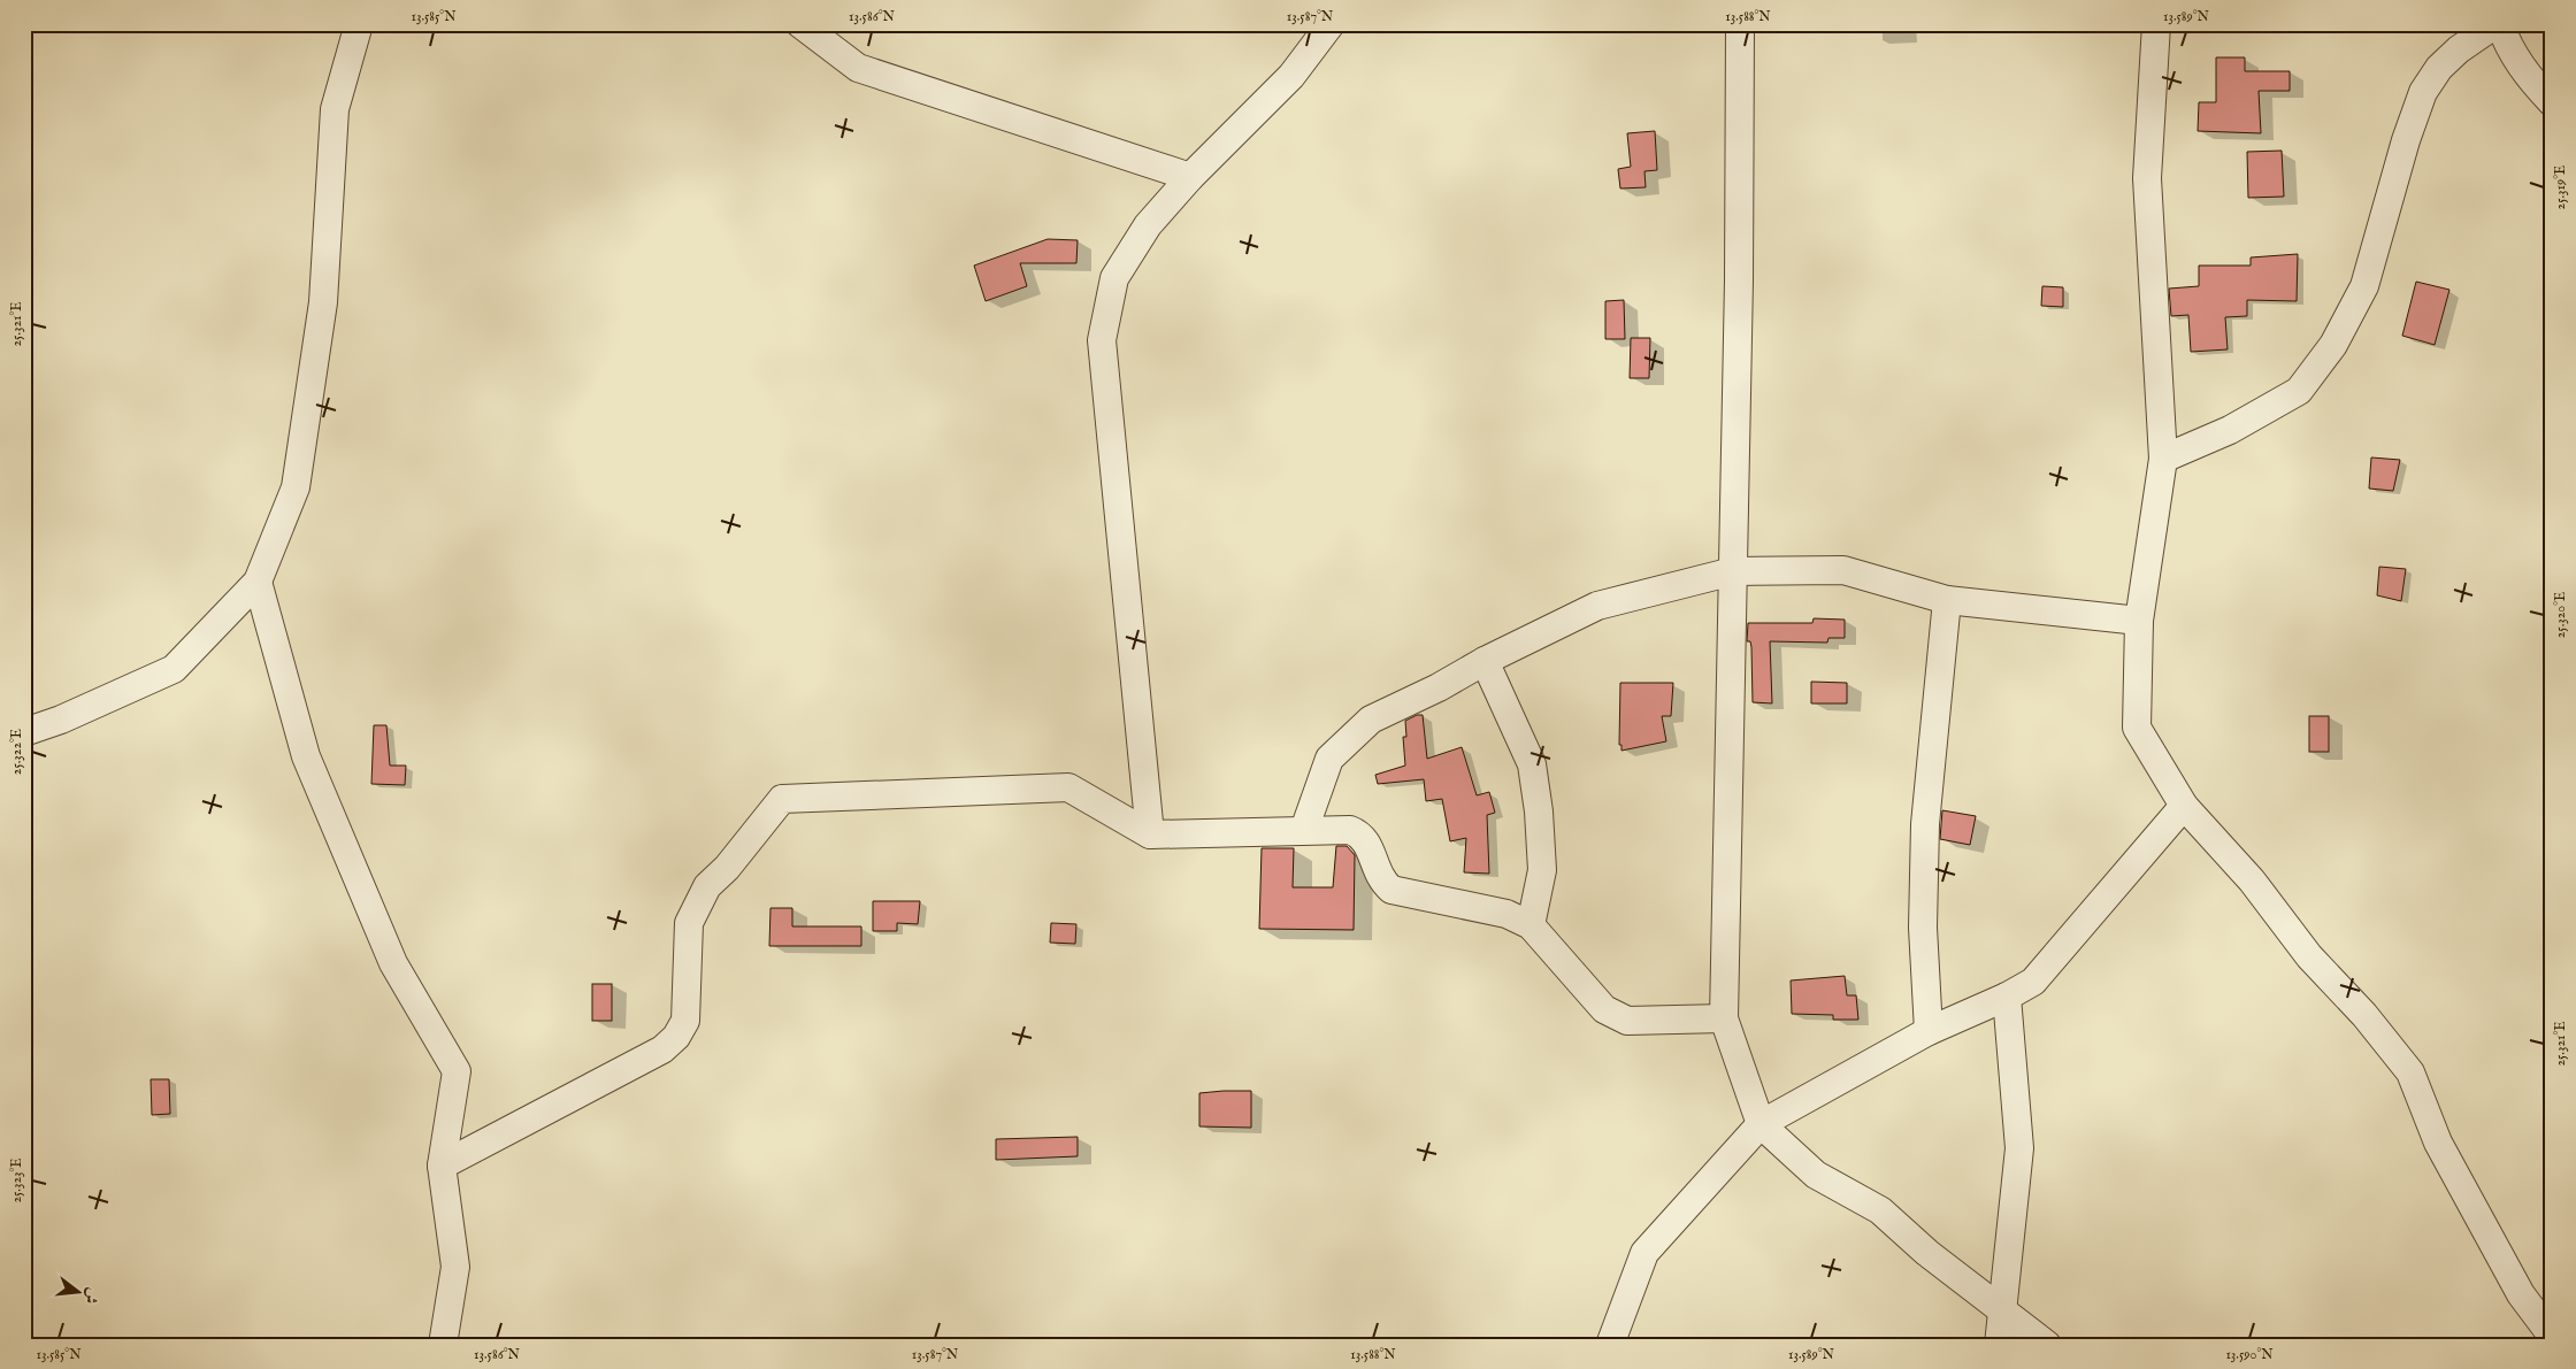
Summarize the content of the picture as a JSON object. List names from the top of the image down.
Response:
{
  "north": "right",
  "coordinates": [
    "13.585°N",
    "13.586°N",
    "13.587°N",
    "13.588°N",
    "13.589°N",
    "25.319°E",
    "25.321°E",
    "25.320°E",
    "25.322°E",
    "25.323°E",
    "13.590°N"
  ]
}
